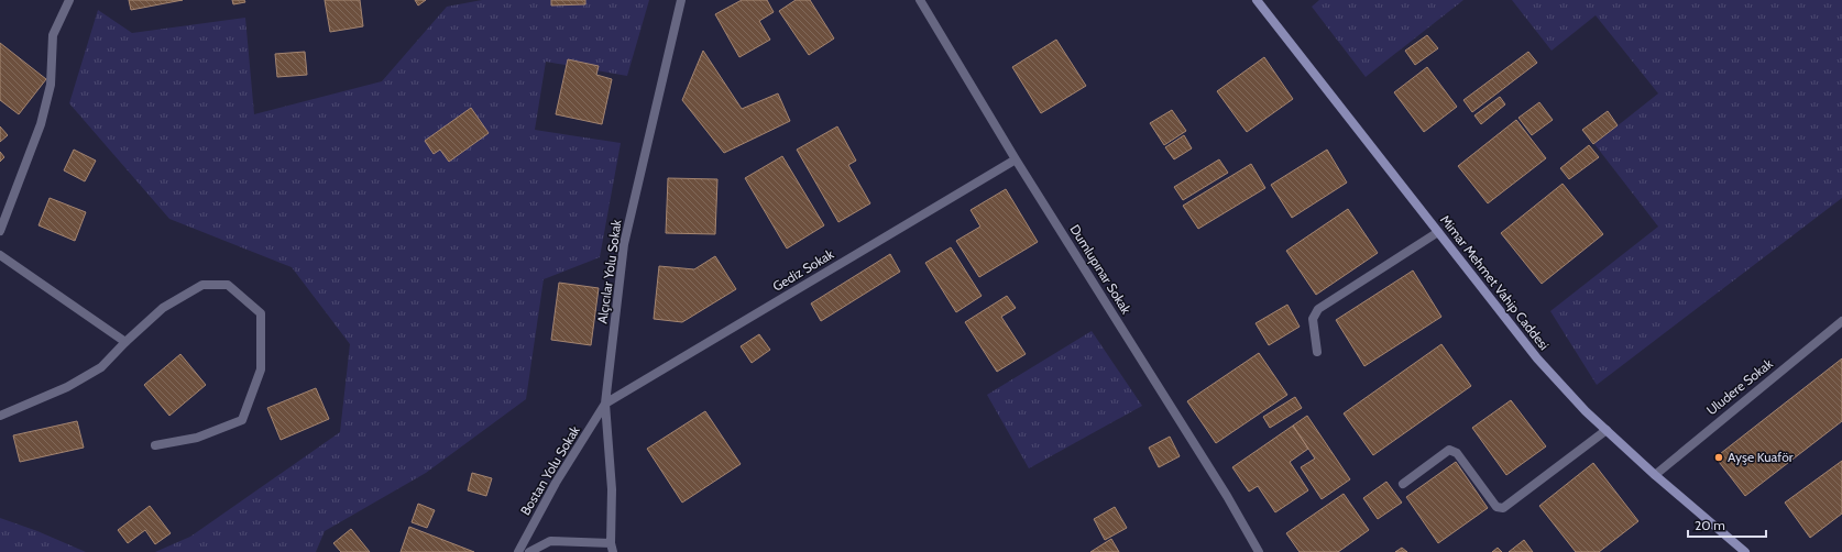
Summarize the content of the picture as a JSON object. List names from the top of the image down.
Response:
{
  "streets": {
    "main road": ["Mimar Mehmet Vahip Caddesi"],
    "street": [
      "Dumlupınar Sokak",
      "Gediz Sokak",
      "Alçıcılar Yolu Sokak",
      "Uludere Sokak",
      "Bostan Yolu Sokak"
    ]
  },
  "crossings": [
    ["Dumlupınar Sokak", "Gediz Sokak"],
    ["Gediz Sokak", "Alçıcılar Yolu Sokak"],
    ["Gediz Sokak", "Bostan Yolu Sokak"],
    ["Alçıcılar Yolu Sokak", "Bostan Yolu Sokak"],
    ["Mimar Mehmet Vahip Caddesi", "Uludere Sokak"]
  ],
  "places": ["Ayşe Kuaför"],
  "scale_bar": "20 m"
}
